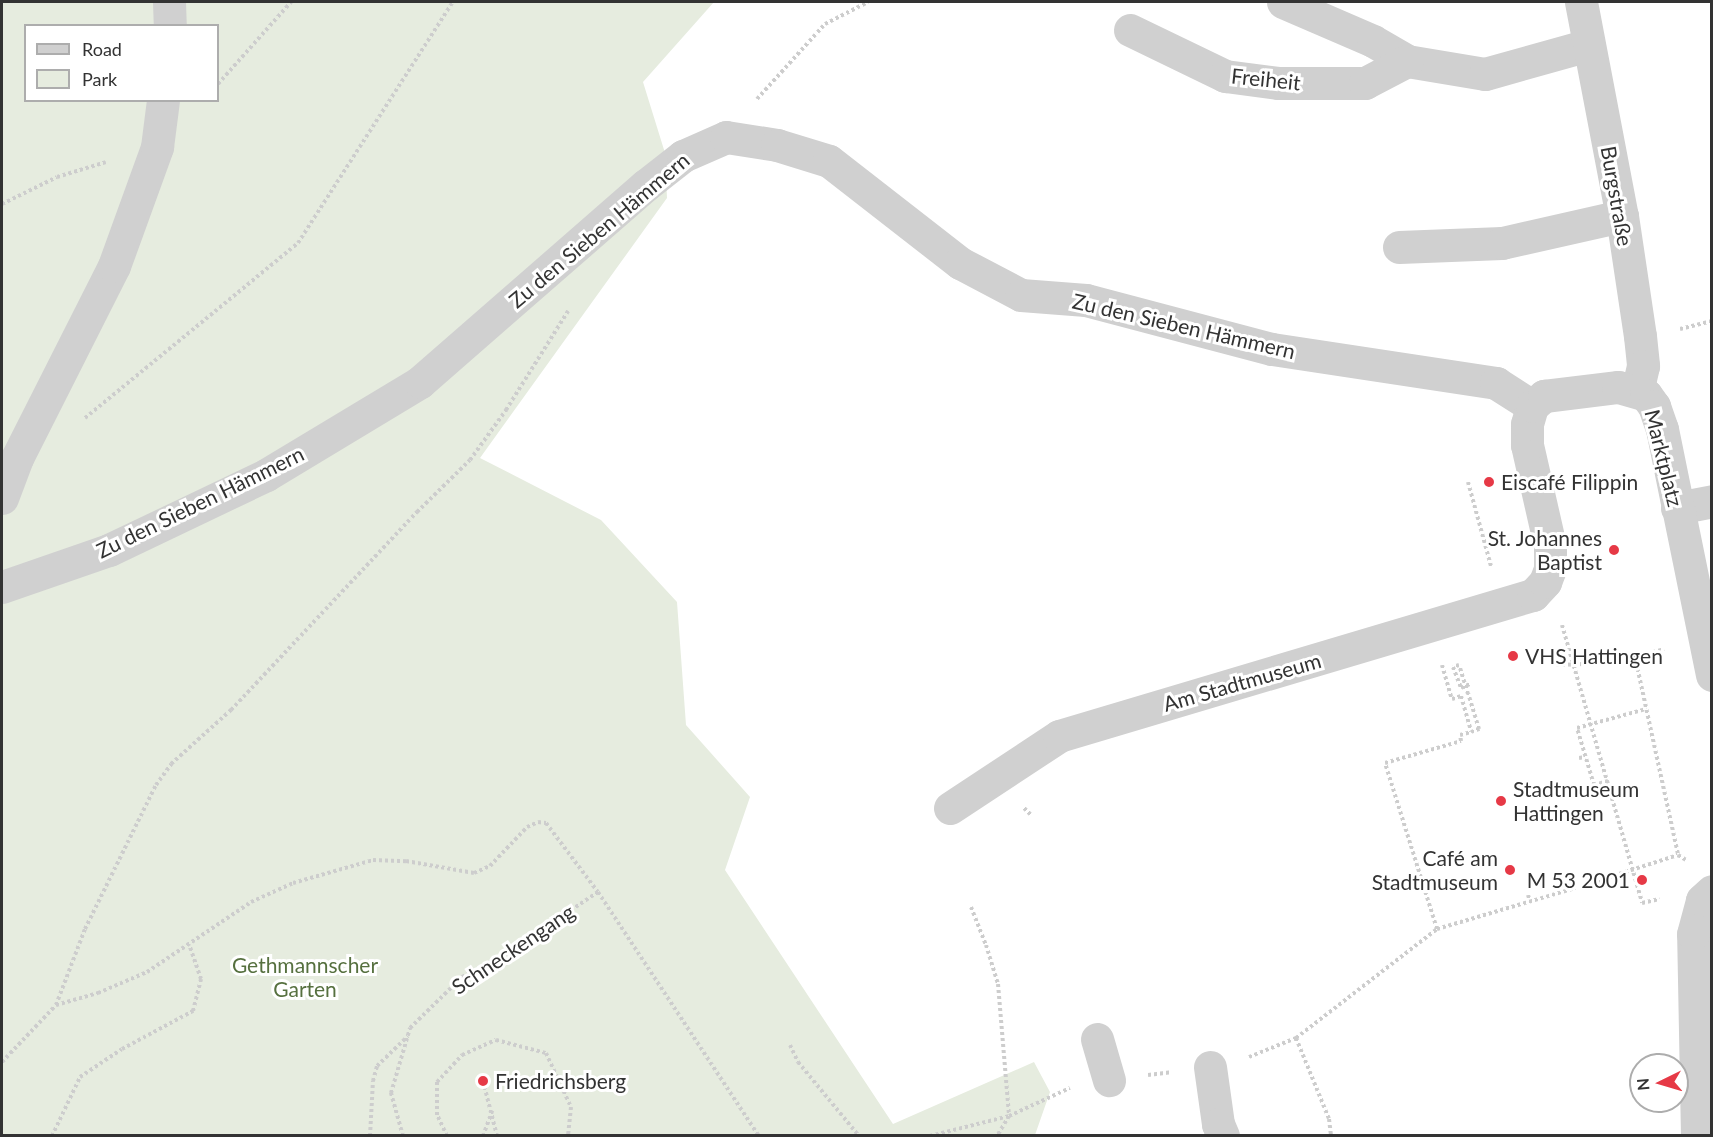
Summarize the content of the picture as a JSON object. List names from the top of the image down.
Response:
{
  "streets": {
    "street": [
      "Freiheit",
      "Burgstraße",
      "Zu den Sieben Hämmern",
      "Marktplatz",
      "Am Stadtmuseum"
    ],
    "path": ["Schneckengang"]
  },
  "crossings": [
    ["Burgstraße", "Marktplatz"],
    ["Zu den Sieben Hämmern", "Marktplatz"]
  ],
  "parks": ["Gethmannscher Garten"],
  "places": [
    "Eiscafé Filippin",
    "St. Johannes Baptist",
    "VHS Hattingen",
    "Stadtmuseum Hattingen",
    "Café am Stadtmuseum",
    "M 53 2001",
    "Friedrichsberg"
  ],
  "legend": ["Road", "Park"],
  "north": "left"
}
